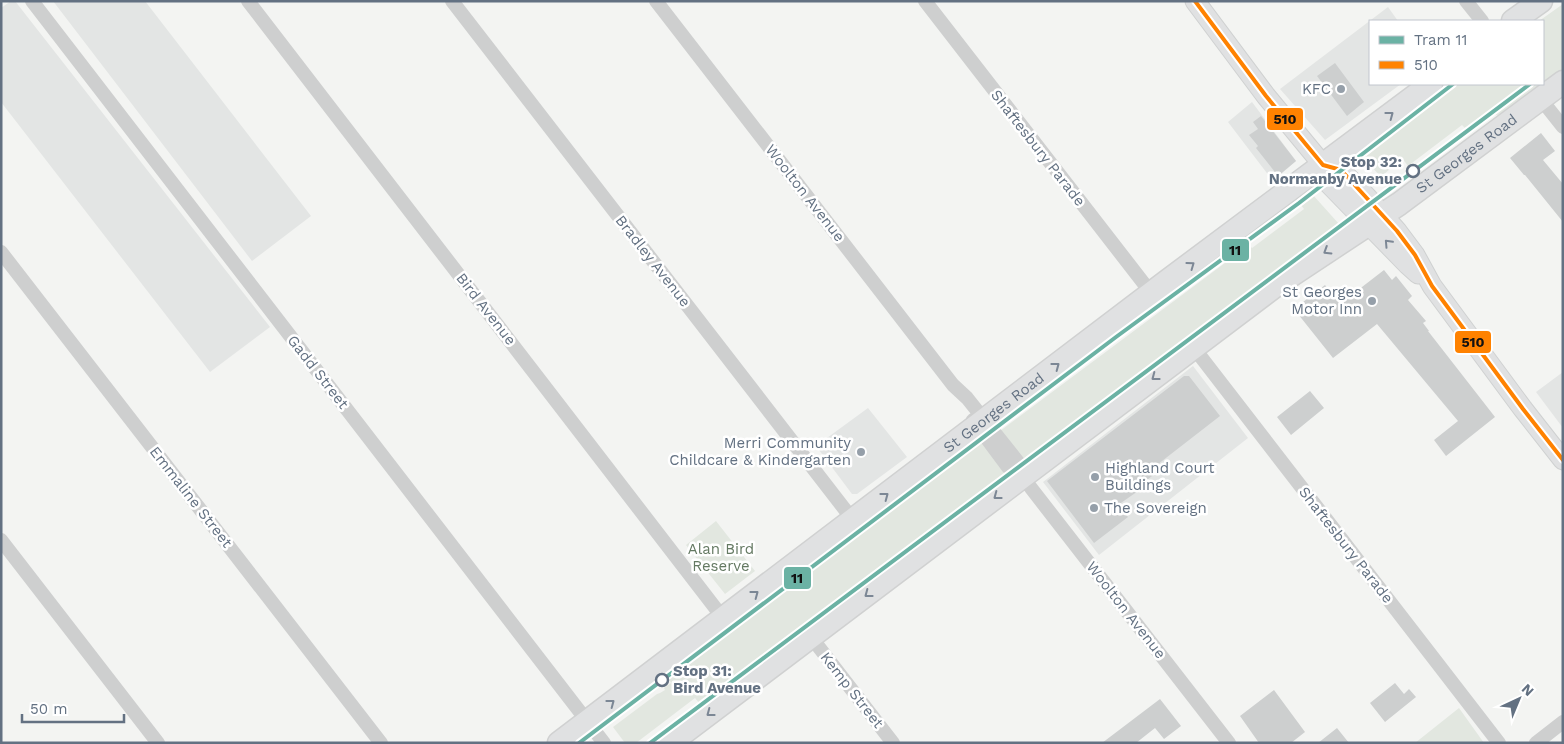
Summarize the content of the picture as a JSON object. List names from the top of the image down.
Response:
{
  "streets": {
    "highway": ["St Georges Road"],
    "street": [
      "Shaftesbury Parade",
      "Woolton Avenue",
      "Bradley Avenue",
      "Bird Avenue",
      "Gadd Street",
      "Emmaline Street",
      "Kemp Street"
    ]
  },
  "crossings": [
    ["Shaftesbury Parade", "St Georges Road"],
    ["St Georges Road", "Woolton Avenue"],
    ["St Georges Road", "Bradley Avenue"],
    ["St Georges Road", "Bird Avenue"],
    ["St Georges Road", "Gadd Street"],
    ["St Georges Road", "Kemp Street"]
  ],
  "parks": ["Alan Bird Reserve"],
  "places": [
    "KFC",
    "Stop 32: Normanby Avenue",
    "St Georges Motor Inn",
    "Merri Community Childcare & Kindergarten",
    "Highland Court Buildings",
    "The Sovereign",
    "Stop 31: Bird Avenue"
  ],
  "lines": ["transit line 510", "tram line 11"],
  "legend": ["Tram 11", "510"],
  "scale_bar": "50 m",
  "north": "top right"
}
